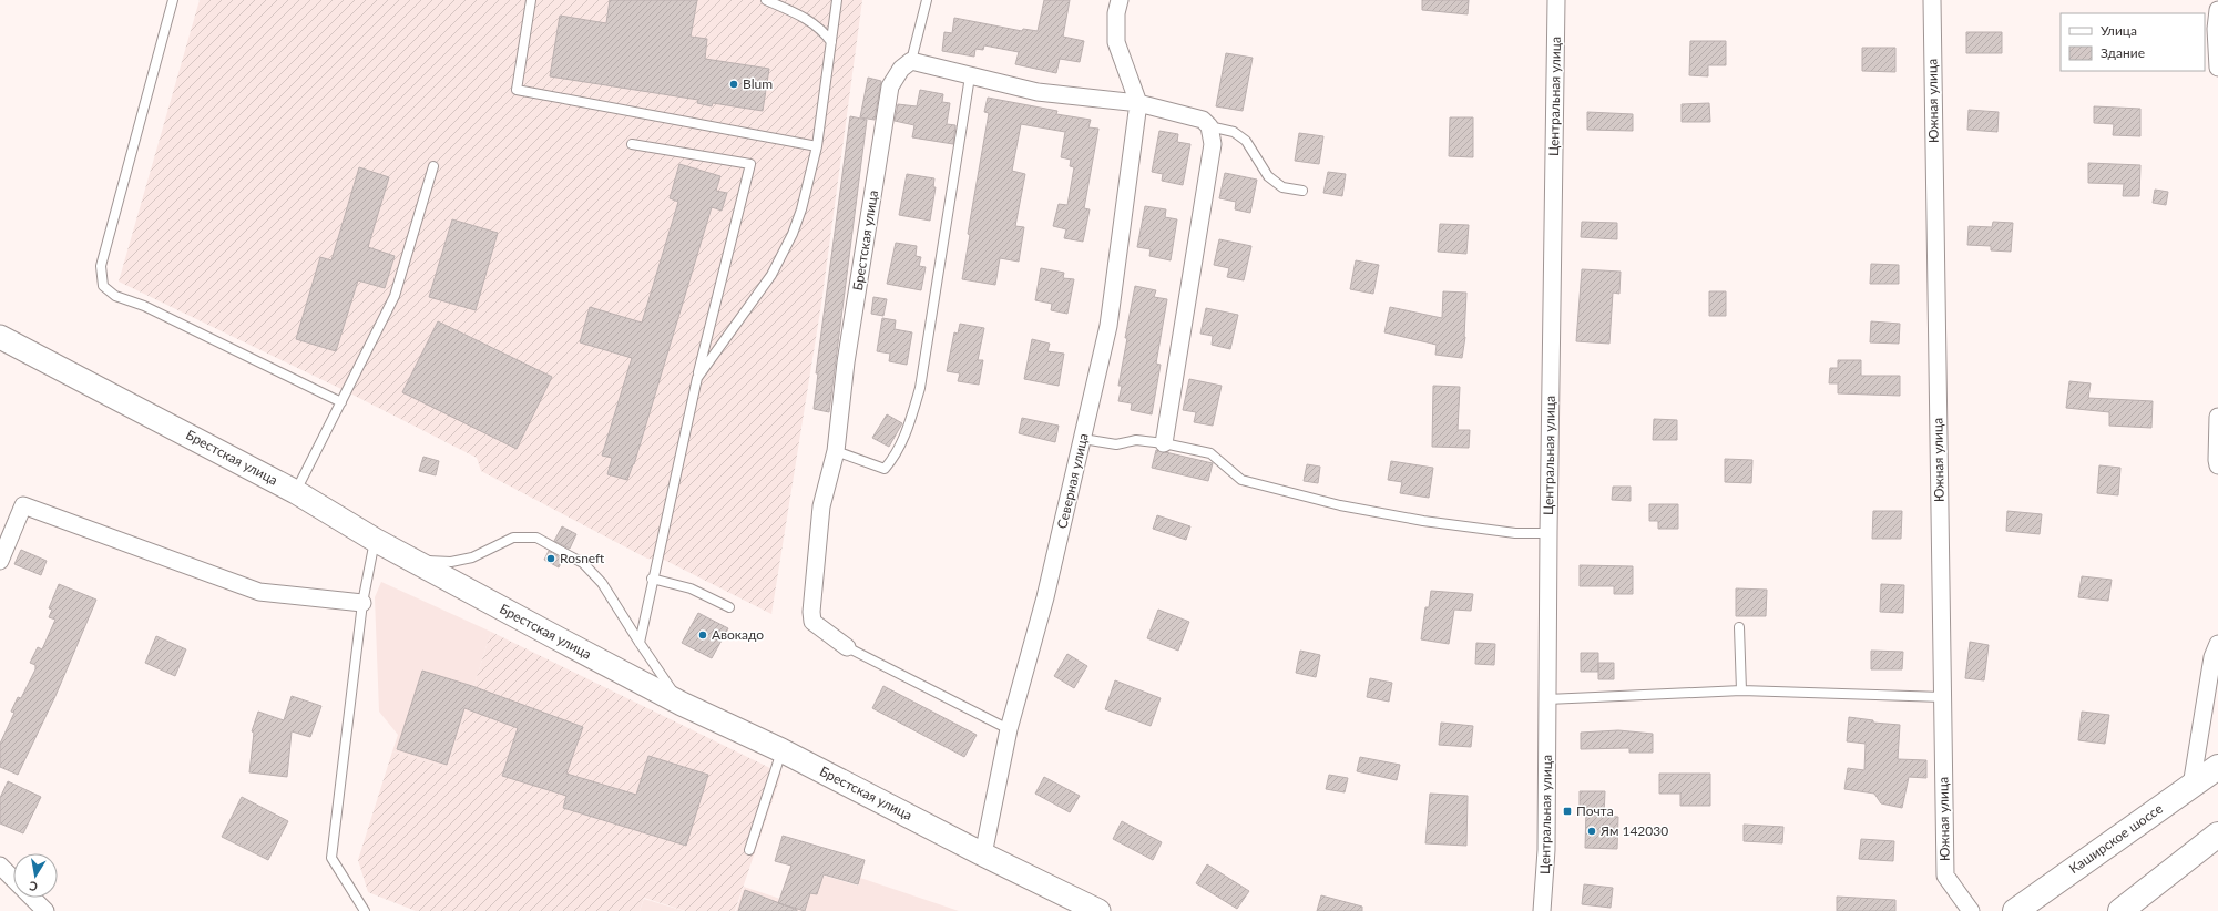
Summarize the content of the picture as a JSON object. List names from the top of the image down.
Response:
{
  "streets": {
    "main road": ["Брестская улица", "Каширское шоссе"],
    "street": ["Центральная улица", "Южная улица", "Северная улица"]
  },
  "crossings": [
    ["Брестская улица", "Северная улица"]
  ],
  "places": {
    "other": [
      "Blum",
      "Rosneft",
      "Авокадо",
      "Ям 142030"
    ],
    "transit": ["Почта"]
  },
  "legend": ["Улица", "Здание"],
  "north": "bottom"
}
